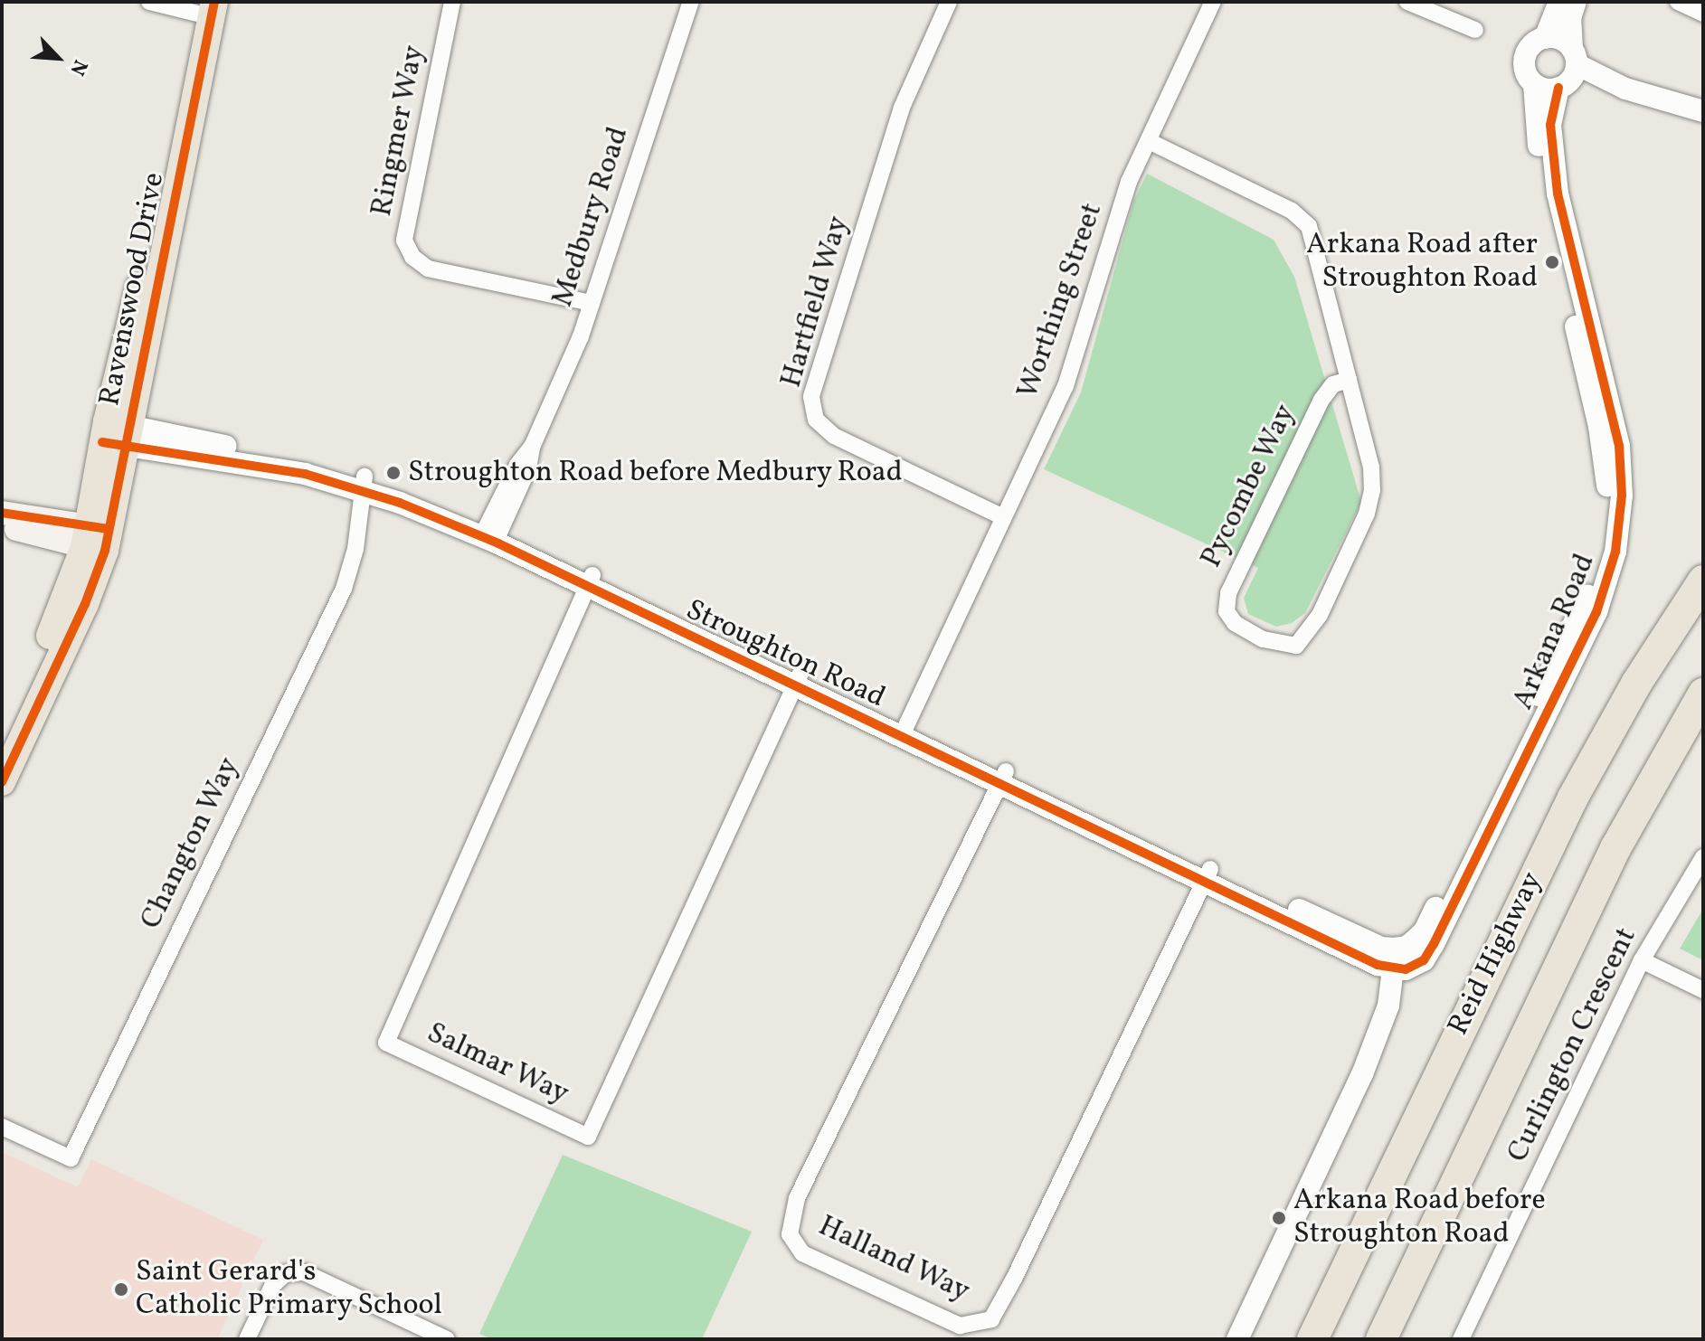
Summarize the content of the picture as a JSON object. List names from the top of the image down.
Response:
{
  "streets": {
    "highway": ["Reid Highway"],
    "main road": ["Ravenswood Drive"],
    "street": [
      "Ringmer Way",
      "Medbury Road",
      "Worthing Street",
      "Hartfield Way",
      "Pycombe Way",
      "Arkana Road",
      "Stroughton Road",
      "Changton Way",
      "Curlington Crescent",
      "Salmar Way",
      "Halland Way"
    ]
  },
  "crossings": [
    ["Ringmer Way", "Medbury Road"],
    ["Medbury Road", "Stroughton Road"],
    ["Ravenswood Drive", "Stroughton Road"],
    ["Worthing Street", "Hartfield Way"],
    ["Worthing Street", "Pycombe Way"],
    ["Worthing Street", "Stroughton Road"],
    ["Arkana Road", "Stroughton Road"],
    ["Stroughton Road", "Changton Way"],
    ["Stroughton Road", "Salmar Way"],
    ["Stroughton Road", "Halland Way"]
  ],
  "places": [
    "Arkana Road after Stroughton Road",
    "Stroughton Road before Medbury Road",
    "Arkana Road before Stroughton Road",
    "Saint Gerard's Catholic Primary School"
  ],
  "north": "bottom right"
}
